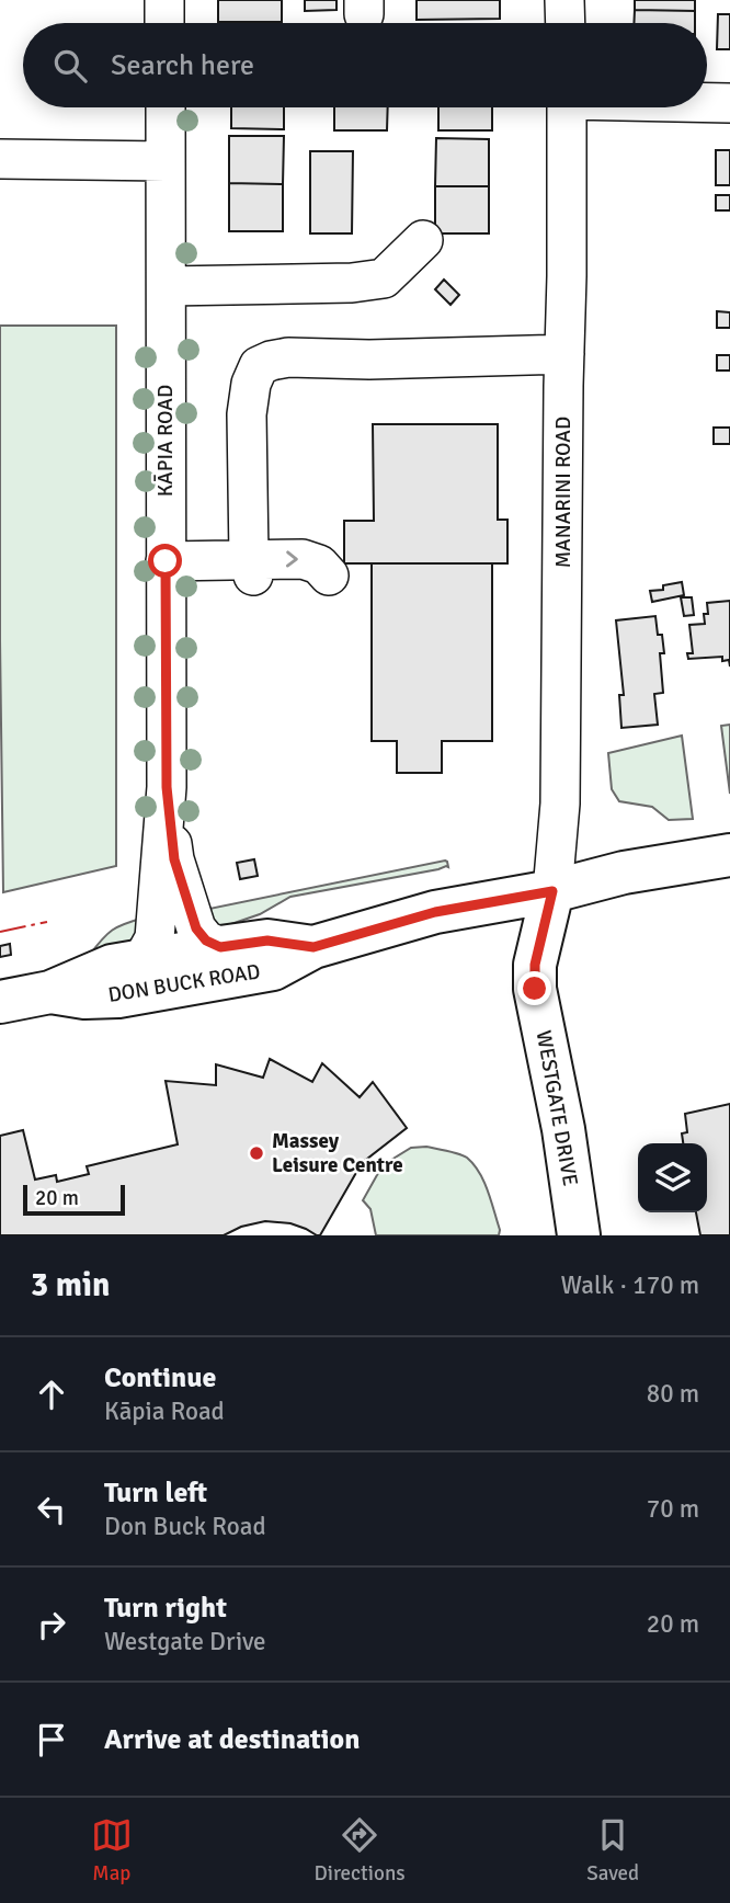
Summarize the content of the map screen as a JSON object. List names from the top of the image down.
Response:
{
  "streets": {
    "main road": ["DON BUCK ROAD", "WESTGATE DRIVE"],
    "street": ["KĀPIA ROAD", "MANARINI ROAD"]
  },
  "crossings": [
    ["KĀPIA ROAD", "DON BUCK ROAD"],
    ["MANARINI ROAD", "DON BUCK ROAD"],
    ["MANARINI ROAD", "WESTGATE DRIVE"],
    ["DON BUCK ROAD", "WESTGATE DRIVE"]
  ],
  "places": ["Massey Leisure Centre"],
  "scale_bar": "20 m",
  "page": {
    "search": "Search here",
    "scale": "20 m",
    "heading": ["3 min", "Walk · 170 m"],
    "list": [
      ["Continue", "Kāpia Road", "80 m"],
      ["Turn left", "Don Buck Road", "70 m"],
      ["Turn right", "Westgate Drive", "20 m"],
      "Arrive at destination"
    ],
    "nav": ["Map", "Directions", "Saved"]
  }
}
